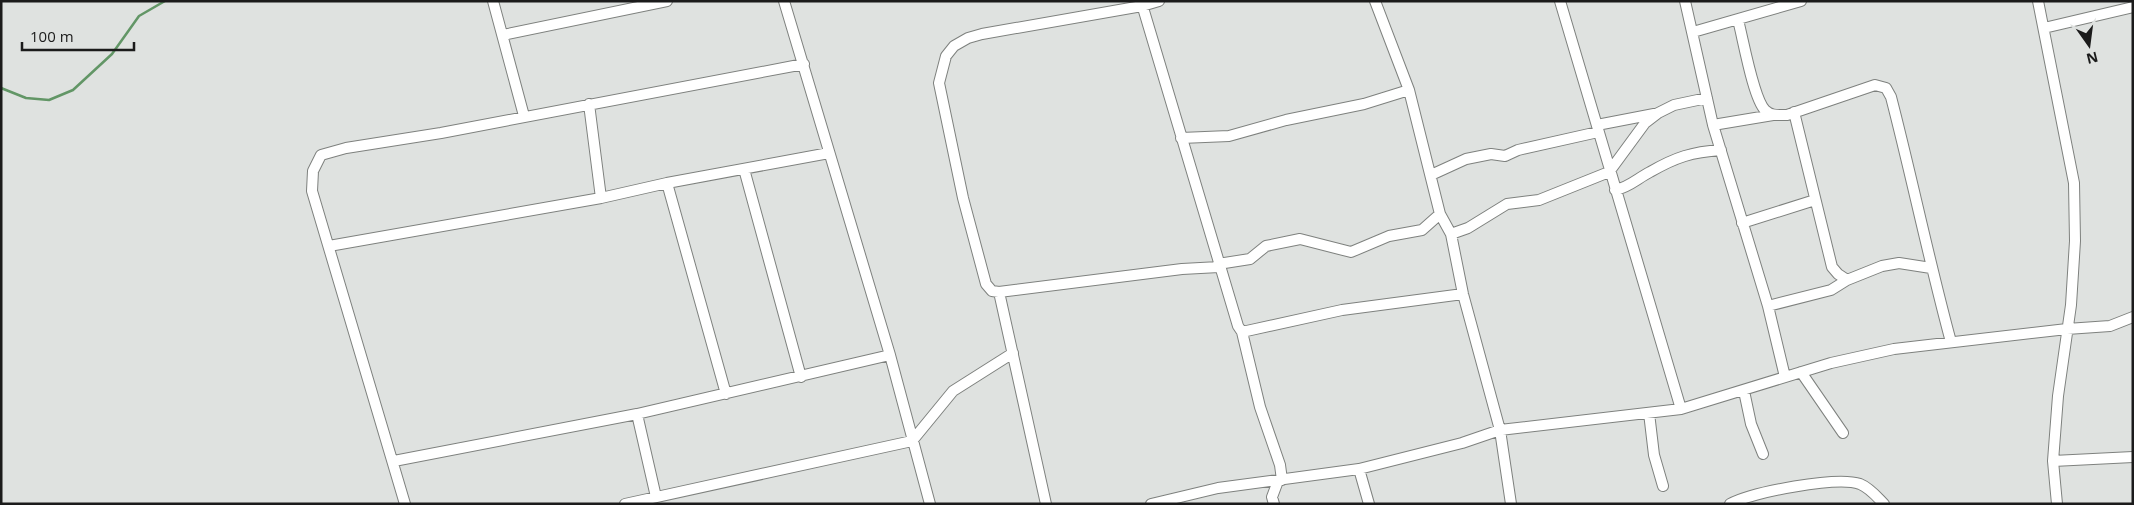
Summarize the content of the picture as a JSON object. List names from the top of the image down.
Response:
{
  "scale_bar": "100 m",
  "north": "bottom"
}
